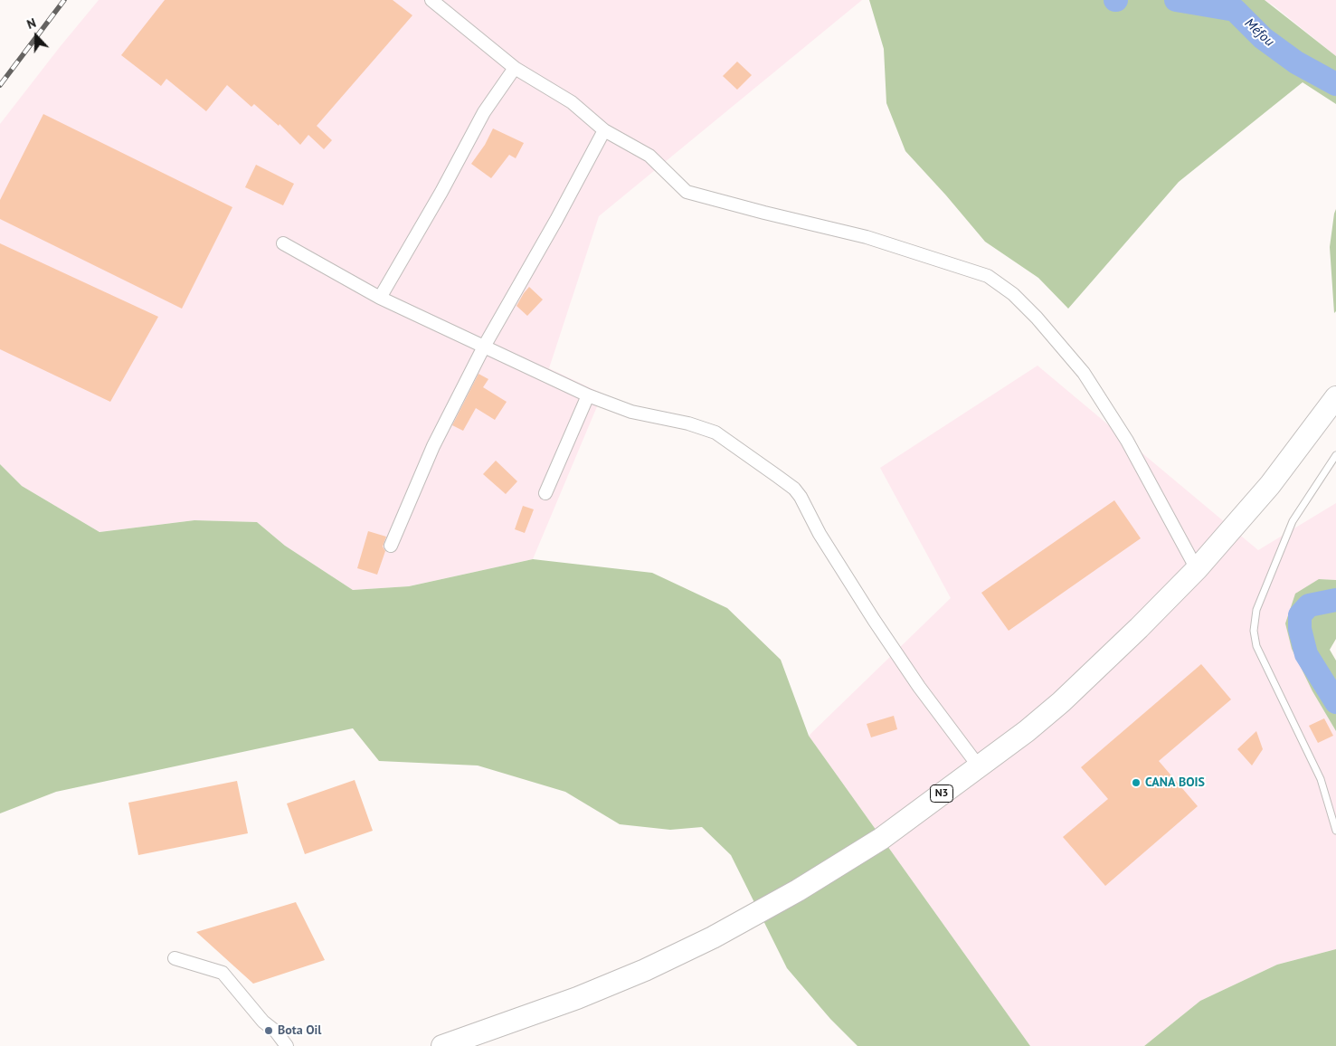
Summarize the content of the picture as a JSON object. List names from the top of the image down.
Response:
{
  "streets": {
    "highway": ["N3"]
  },
  "water": ["Méfou"],
  "places": ["CANA BOIS", "Bota Oil"],
  "north": "top"
}
